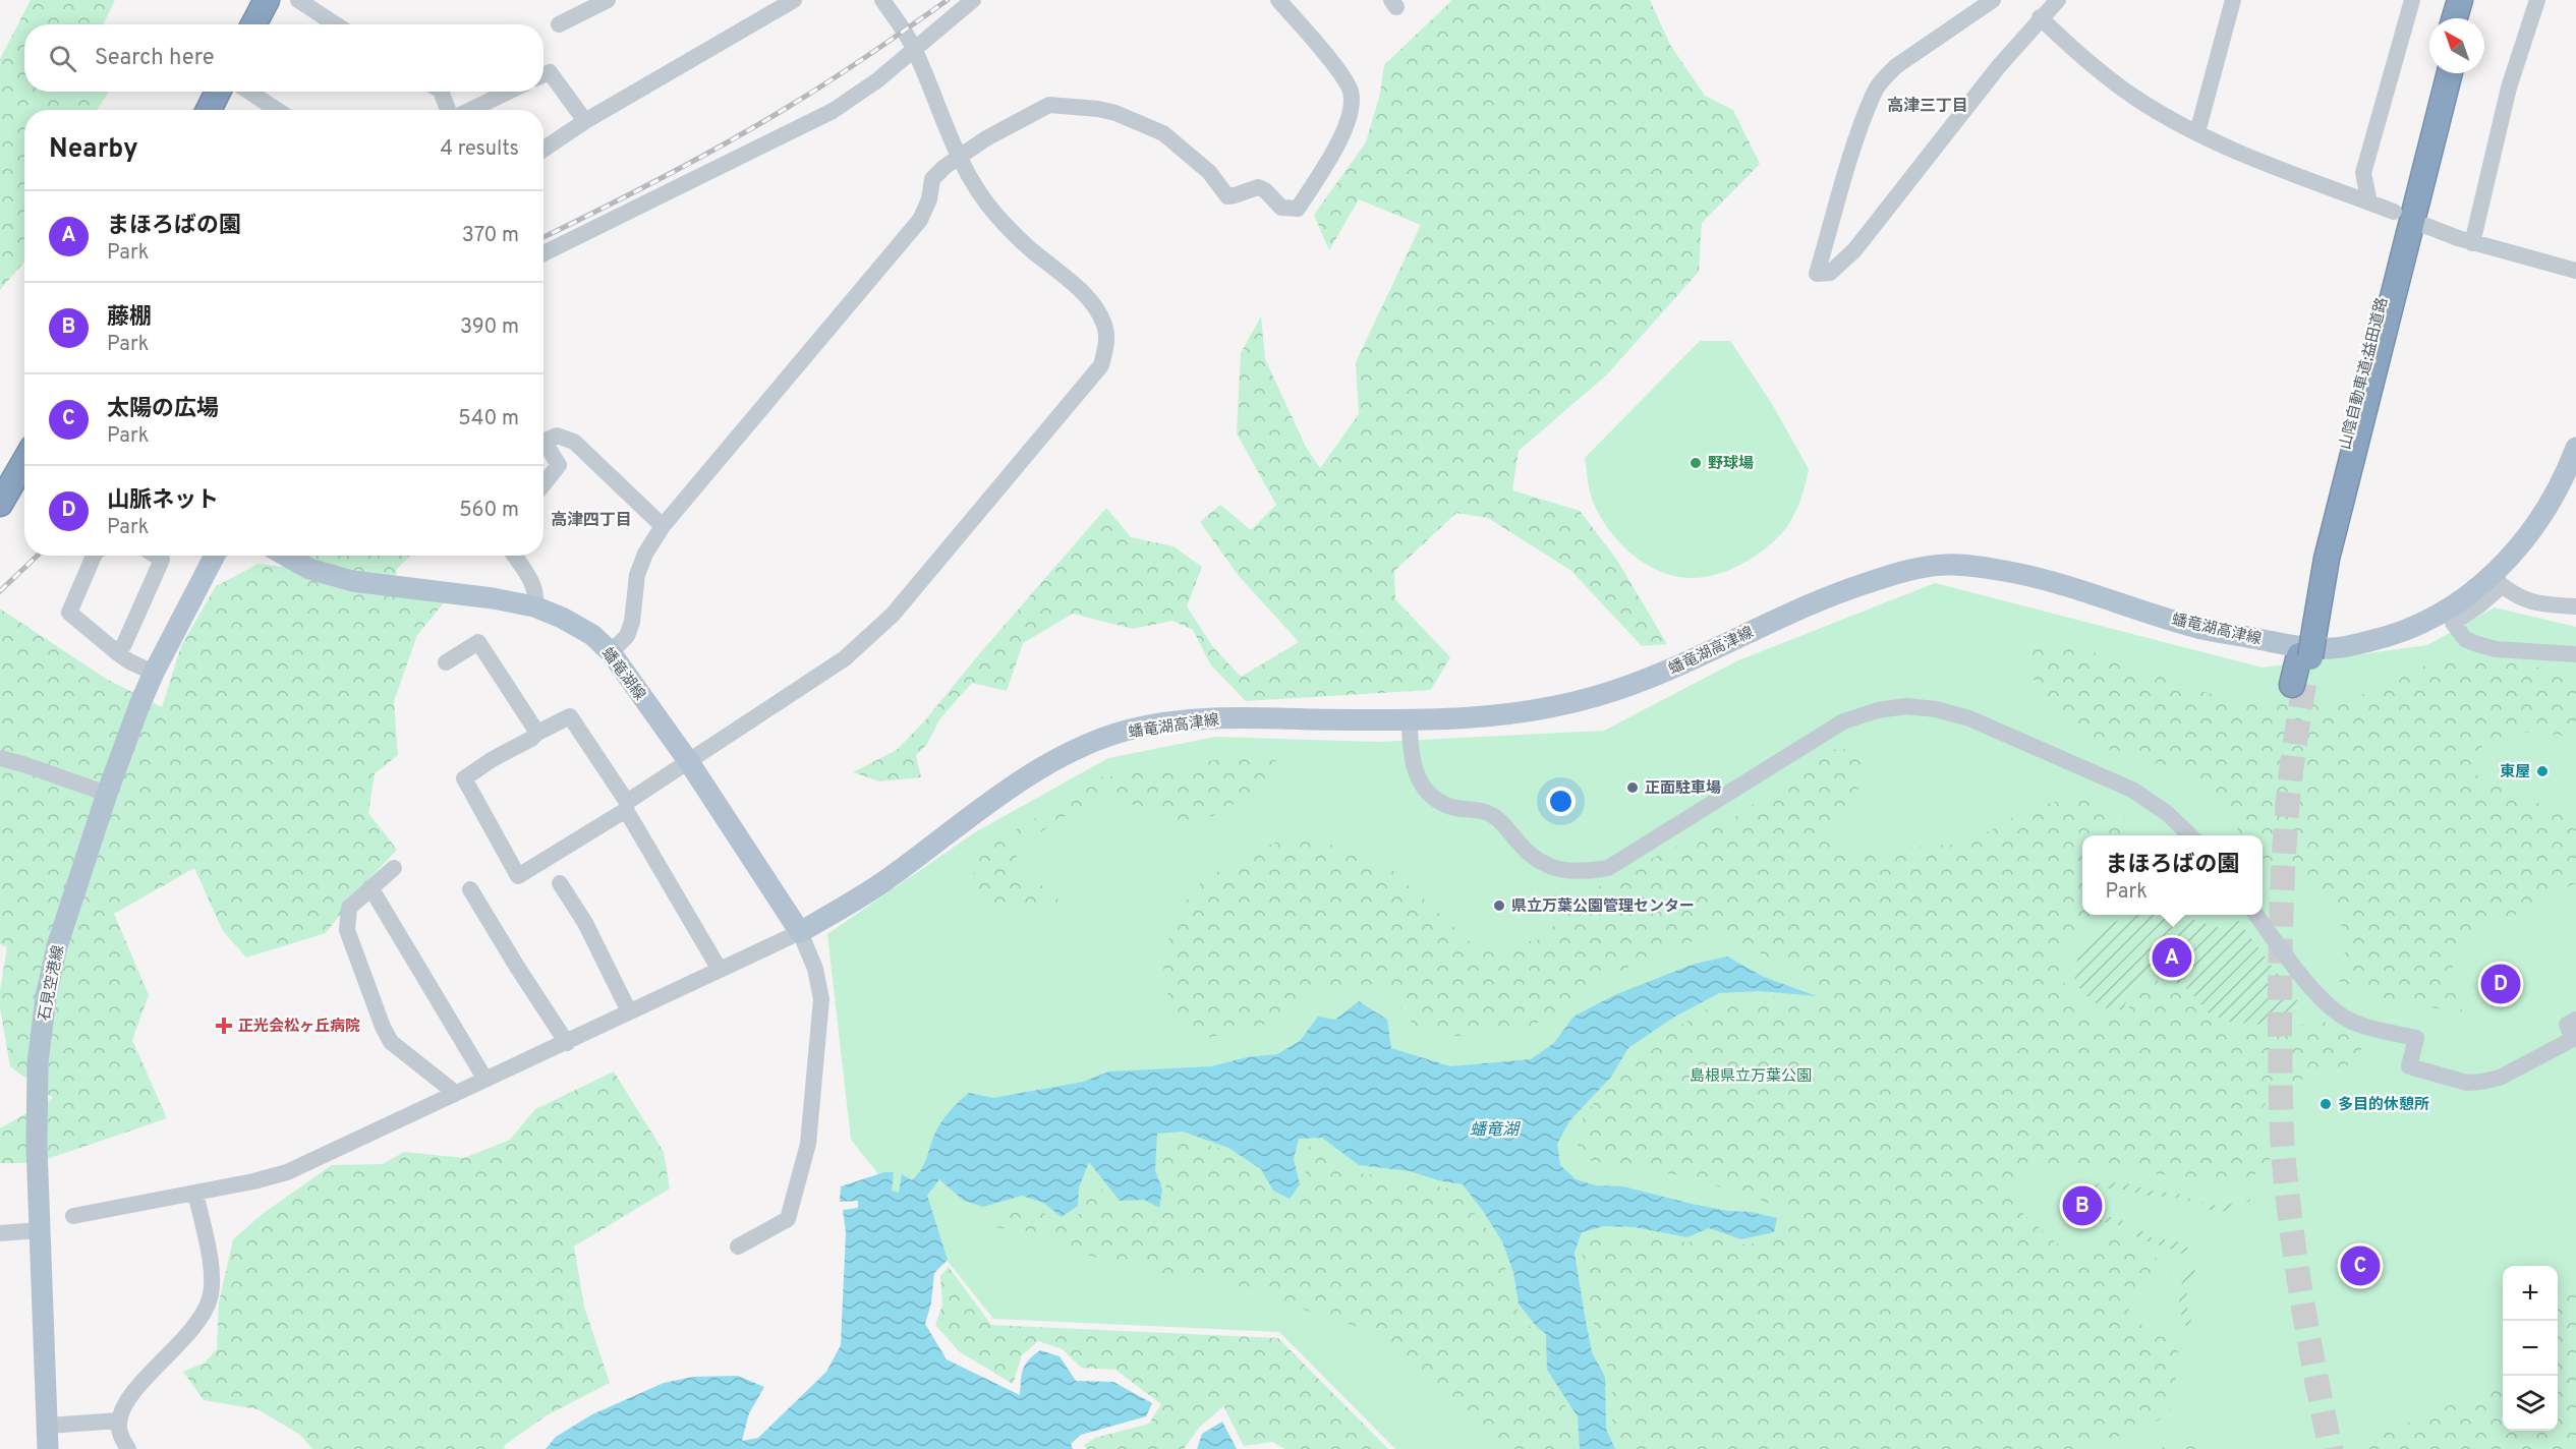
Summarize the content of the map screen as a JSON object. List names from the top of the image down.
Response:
{
  "streets": {
    "highway": ["山陰自動車道;益田道路"],
    "main road": ["蟠竜湖高津線", "蟠竜湖線", "石見空港線"]
  },
  "crossings": [
    ["蟠竜湖高津線", "蟠竜湖線"]
  ],
  "districts": ["高津三丁目", "高津四丁目"],
  "water": ["蟠竜湖"],
  "parks": ["島根県立万葉公園"],
  "places": {
    "other": [
      "野球場",
      "東屋",
      "正面駐車場",
      "県立万葉公園管理センター",
      "多目的休憩所"
    ],
    "health": ["正光会松ヶ丘病院"]
  },
  "north": "top left",
  "page": {
    "search": "Search here",
    "heading": ["Nearby", "4 results"],
    "list": [
      {
        "mark": "A",
        "name": "まほろばの園",
        "note": "Park",
        "value": "370 m"
      },
      {
        "mark": "B",
        "name": "藤棚",
        "note": "Park",
        "value": "390 m"
      },
      {
        "mark": "C",
        "name": "太陽の広場",
        "note": "Park",
        "value": "540 m"
      },
      {
        "mark": "D",
        "name": "山脈ネット",
        "note": "Park",
        "value": "560 m"
      }
    ],
    "popup": ["まほろばの園", "Park"],
    "pins": [
      "A",
      "D",
      "B",
      "C"
    ],
    "map_buttons": ["+", "−"]
  }
}
